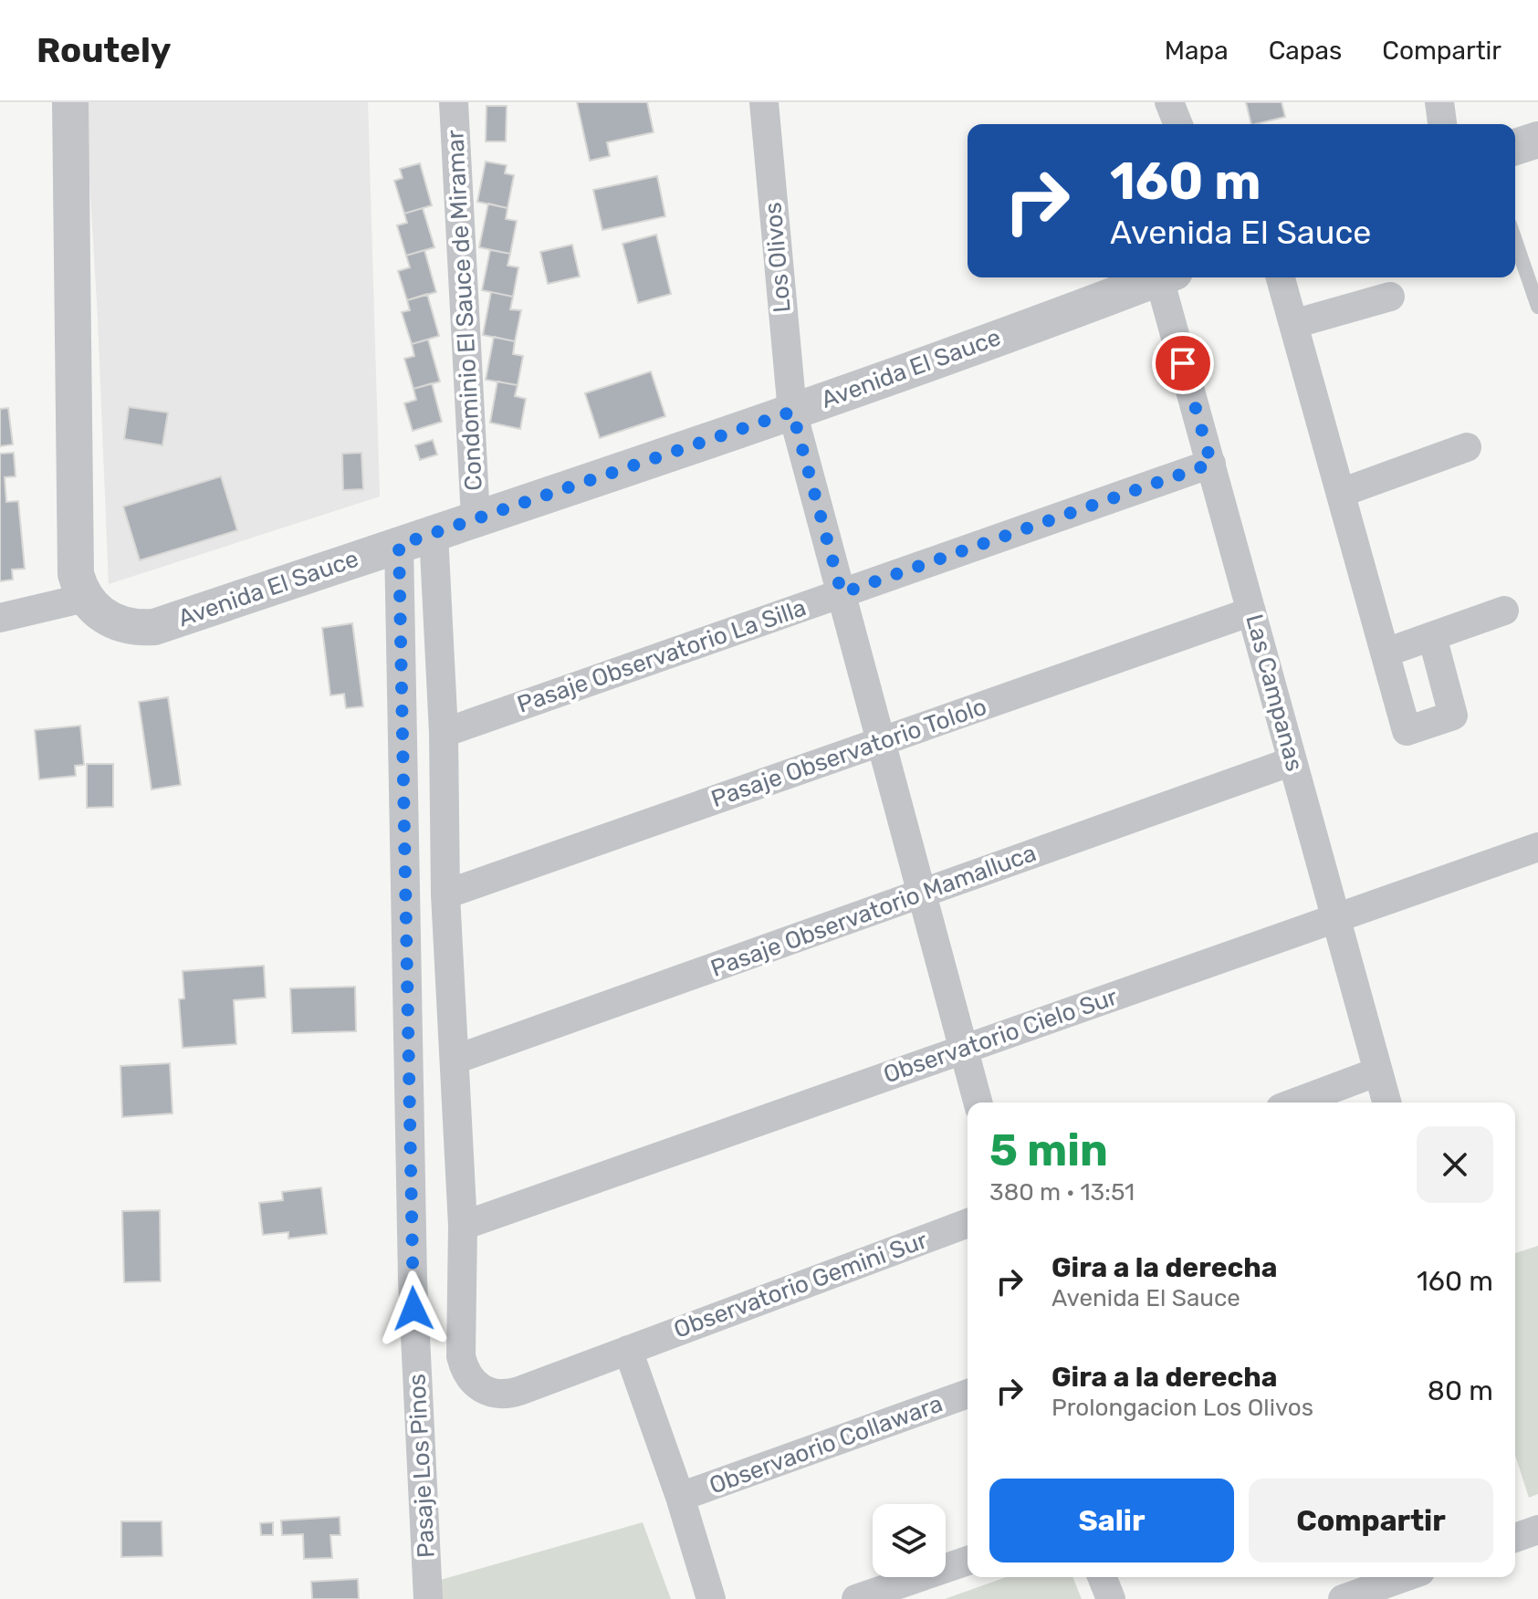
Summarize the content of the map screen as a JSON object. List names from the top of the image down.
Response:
{
  "streets": {
    "street": [
      "Los Olivos",
      "Condominio El Sauce de Miramar",
      "Avenida El Sauce",
      "Pasaje Observatorio La Silla",
      "Las Campanas",
      "Pasaje Observatorio Tololo",
      "Pasaje Observatorio Mamalluca",
      "Observatorio Cielo Sur",
      "Observatorio Gemini Sur",
      "Observaorio Collawara",
      "Pasaje Los Pinos"
    ]
  },
  "crossings": [
    ["Los Olivos", "Avenida El Sauce"],
    ["Los Olivos", "Pasaje Observatorio La Silla"],
    ["Los Olivos", "Pasaje Observatorio Tololo"],
    ["Los Olivos", "Pasaje Observatorio Mamalluca"],
    ["Los Olivos", "Observatorio Cielo Sur"],
    ["Condominio El Sauce de Miramar", "Avenida El Sauce"],
    ["Avenida El Sauce", "Observatorio Gemini Sur"],
    ["Avenida El Sauce", "Pasaje Los Pinos"],
    ["Pasaje Observatorio La Silla", "Las Campanas"],
    ["Pasaje Observatorio La Silla", "Observatorio Gemini Sur"],
    ["Las Campanas", "Pasaje Observatorio Tololo"],
    ["Las Campanas", "Pasaje Observatorio Mamalluca"],
    ["Las Campanas", "Observatorio Cielo Sur"],
    ["Pasaje Observatorio Tololo", "Observatorio Gemini Sur"],
    ["Pasaje Observatorio Mamalluca", "Observatorio Gemini Sur"],
    ["Observatorio Cielo Sur", "Observatorio Gemini Sur"]
  ],
  "page": {
    "header": "Routely",
    "nav": ["Mapa", "Capas", "Compartir"],
    "turn": ["160 m", "Avenida El Sauce"],
    "heading": ["5 min", "380 m · 13:51"],
    "list": [
      {
        "name": "Gira a la derecha",
        "note": "Avenida El Sauce",
        "value": "160 m"
      },
      {
        "name": "Gira a la derecha",
        "note": "Prolongacion Los Olivos",
        "value": "80 m"
      }
    ],
    "buttons": ["Salir", "Compartir"]
  }
}
